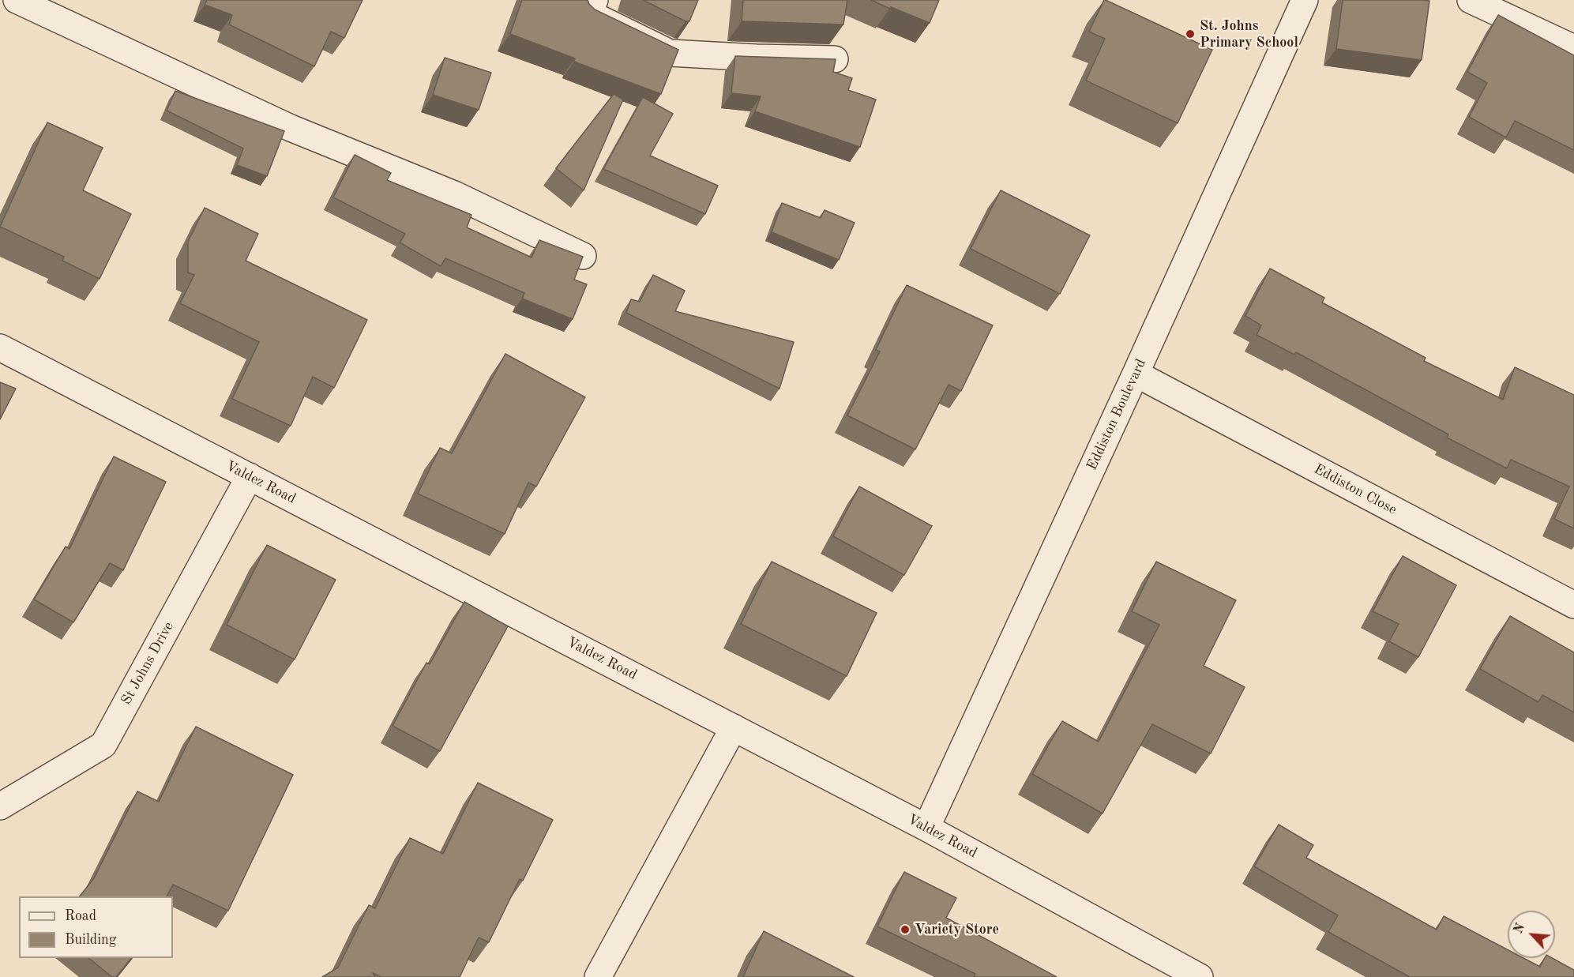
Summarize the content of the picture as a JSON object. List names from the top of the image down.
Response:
{
  "streets": {
    "street": [
      "Eddiston Boulevard",
      "Valdez Road",
      "Eddiston Close",
      "St Johns Drive"
    ]
  },
  "crossings": [
    ["Eddiston Boulevard", "Valdez Road"],
    ["Eddiston Boulevard", "Eddiston Close"],
    ["Valdez Road", "St Johns Drive"]
  ],
  "places": ["St. Johns Primary School", "Variety Store"],
  "legend": ["Road", "Building"],
  "north": "top left"
}
